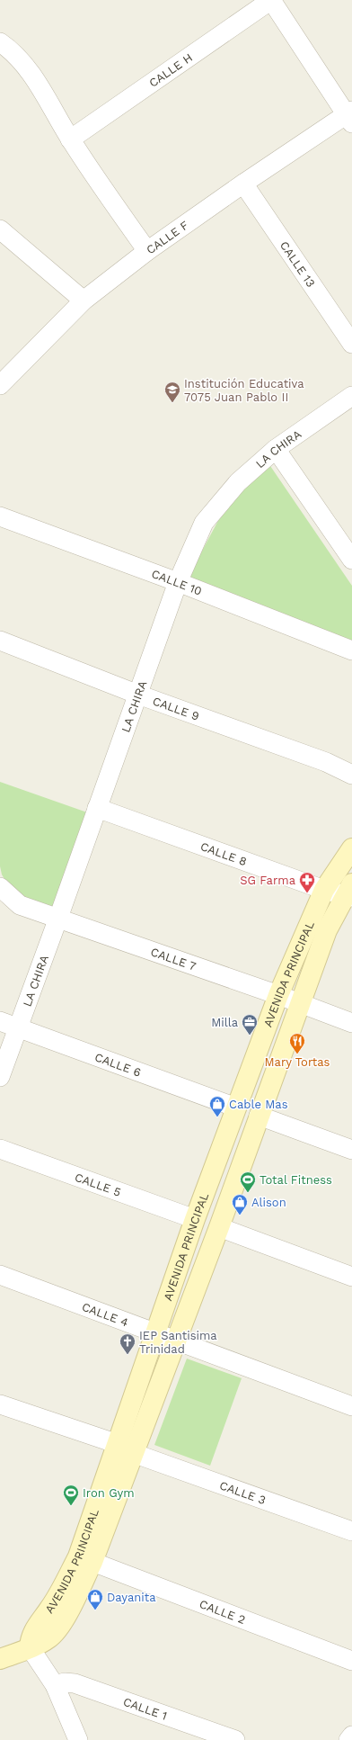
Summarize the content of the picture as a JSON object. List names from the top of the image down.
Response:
{
  "streets": {
    "street": [
      "CALLE H",
      "CALLE F",
      "CALLE 13",
      "LA CHIRA",
      "CALLE 10",
      "CALLE 9",
      "CALLE 8",
      "CALLE 7",
      "AVENIDA PRINCIPAL",
      "CALLE 6",
      "CALLE 5",
      "CALLE 4",
      "CALLE 3",
      "CALLE 2",
      "CALLE 1"
    ]
  },
  "crossings": [
    ["CALLE F", "CALLE 13"],
    ["LA CHIRA", "CALLE 10"],
    ["LA CHIRA", "CALLE 9"],
    ["LA CHIRA", "CALLE 8"],
    ["LA CHIRA", "CALLE 7"],
    ["LA CHIRA", "CALLE 6"],
    ["CALLE 8", "AVENIDA PRINCIPAL"],
    ["CALLE 7", "AVENIDA PRINCIPAL"],
    ["AVENIDA PRINCIPAL", "CALLE 6"],
    ["AVENIDA PRINCIPAL", "CALLE 5"],
    ["AVENIDA PRINCIPAL", "CALLE 4"],
    ["AVENIDA PRINCIPAL", "CALLE 3"],
    ["AVENIDA PRINCIPAL", "CALLE 2"]
  ],
  "places": {
    "school or university": ["Institución Educativa 7075 Juan Pablo II"],
    "pharmacy": ["SG Farma"],
    "office": ["Milla"],
    "restaurant": ["Mary Tortas"],
    "shop": ["Cable Mas", "Alison", "Dayanita"],
    "sports": ["Total Fitness", "Iron Gym"],
    "church": ["IEP Santisima Trinidad"]
  }
}
